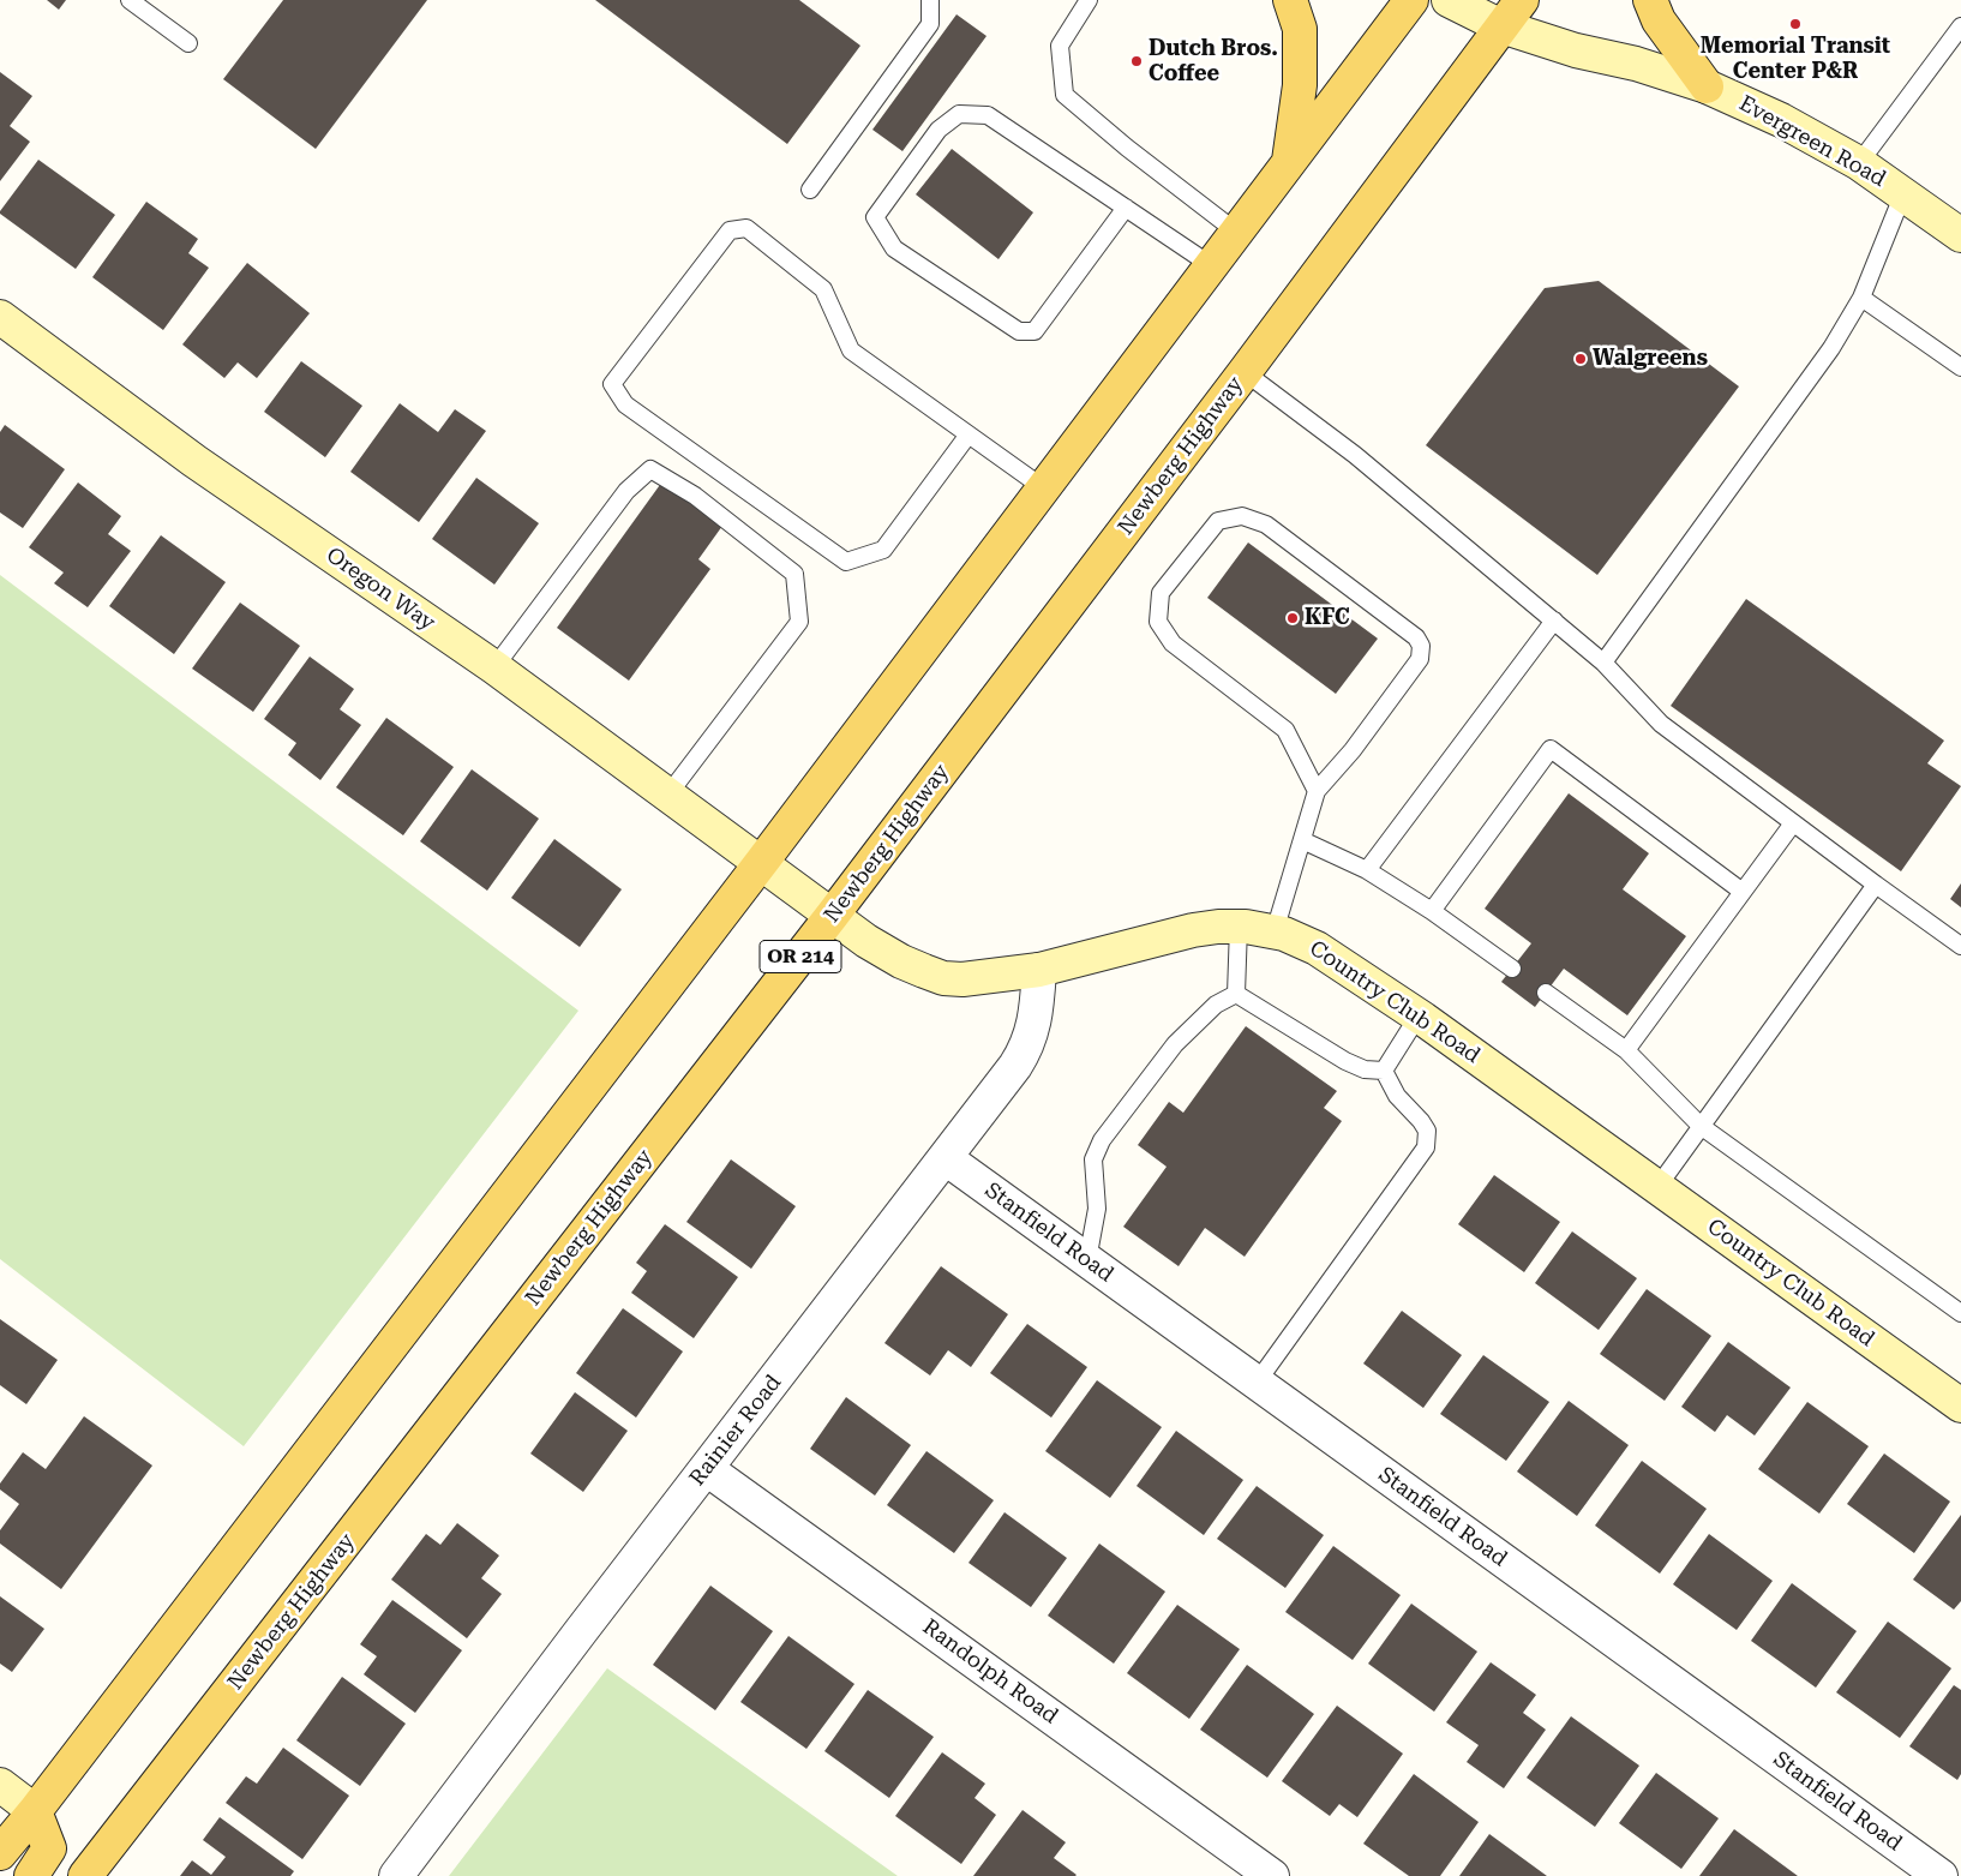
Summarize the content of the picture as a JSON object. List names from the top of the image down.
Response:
{
  "streets": {
    "main road": ["Newberg Highway", "OR 214"],
    "street": [
      "Evergreen Road",
      "Oregon Way",
      "Country Club Road",
      "Stanfield Road",
      "Rainier Road",
      "Randolph Road"
    ]
  },
  "crossings": [
    ["Evergreen Road", "Newberg Highway"],
    ["Newberg Highway", "Country Club Road"],
    ["Oregon Way", "Country Club Road"],
    ["Country Club Road", "Rainier Road"],
    ["Stanfield Road", "Rainier Road"],
    ["Rainier Road", "Randolph Road"]
  ],
  "places": [
    "Memorial Transit Center P&R",
    "Dutch Bros. Coffee",
    "Walgreens",
    "KFC"
  ]
}
